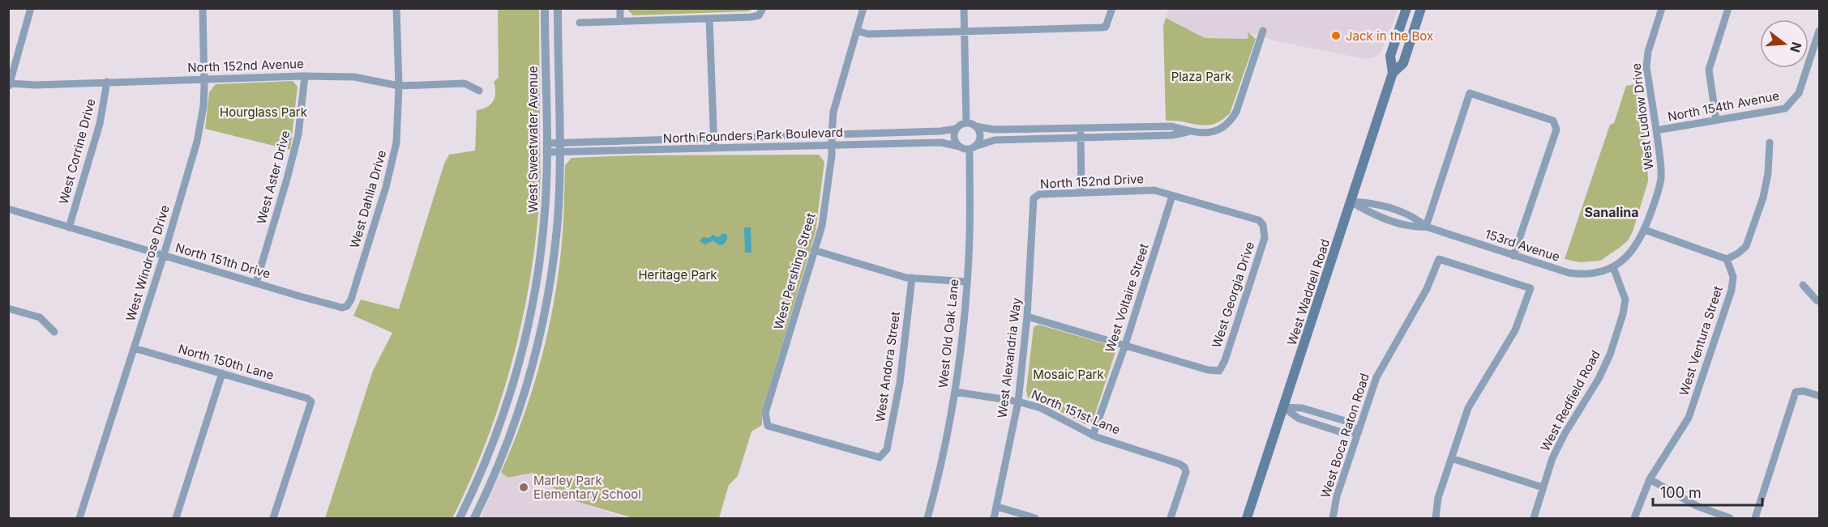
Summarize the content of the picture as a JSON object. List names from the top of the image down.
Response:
{
  "streets": {
    "main road": ["West Waddell Road"],
    "street": [
      "North 152nd Avenue",
      "North 154th Avenue",
      "West Ludlow Drive",
      "North Founders Park Boulevard",
      "West Sweetwater Avenue",
      "West Corrine Drive",
      "West Aster Drive",
      "North 152nd Drive",
      "West Dahlia Drive",
      "153rd Avenue",
      "North 151th Drive",
      "West Windrose Drive",
      "West Pershing Street",
      "West Georgia Drive",
      "West Voltaire Street",
      "West Old Oak Lane",
      "West Ventura Street",
      "West Alexandria Way",
      "North 150th Lane",
      "West Andora Street",
      "West Redfield Road",
      "North 151st Lane",
      "West Boca Raton Road"
    ]
  },
  "crossings": [
    ["North 152nd Avenue", "West Corrine Drive"],
    ["North 152nd Avenue", "West Aster Drive"],
    ["North 152nd Avenue", "West Dahlia Drive"],
    ["North 152nd Avenue", "West Windrose Drive"],
    ["North 154th Avenue", "West Ludlow Drive"],
    ["West Ludlow Drive", "153rd Avenue"],
    ["West Ludlow Drive", "West Redfield Road"],
    ["North Founders Park Boulevard", "West Sweetwater Avenue"],
    ["North Founders Park Boulevard", "West Pershing Street"],
    ["North Founders Park Boulevard", "West Old Oak Lane"],
    ["West Corrine Drive", "North 151th Drive"],
    ["West Aster Drive", "North 151th Drive"],
    ["North 152nd Drive", "West Georgia Drive"],
    ["North 152nd Drive", "West Voltaire Street"],
    ["North 152nd Drive", "West Alexandria Way"],
    ["West Dahlia Drive", "North 151th Drive"],
    ["153rd Avenue", "West Waddell Road"],
    ["153rd Avenue", "West Redfield Road"],
    ["North 151th Drive", "West Windrose Drive"],
    ["West Windrose Drive", "North 150th Lane"],
    ["West Pershing Street", "West Andora Street"],
    ["West Georgia Drive", "West Voltaire Street"],
    ["West Voltaire Street", "North 151st Lane"],
    ["West Old Oak Lane", "North 151st Lane"],
    ["West Alexandria Way", "North 151st Lane"]
  ],
  "districts": ["Sanalina"],
  "parks": [
    "Plaza Park",
    "Hourglass Park",
    "Heritage Park",
    "Mosaic Park"
  ],
  "places": ["Jack in the Box", "Marley Park Elementary School"],
  "scale_bar": "100 m",
  "north": "right"
}
